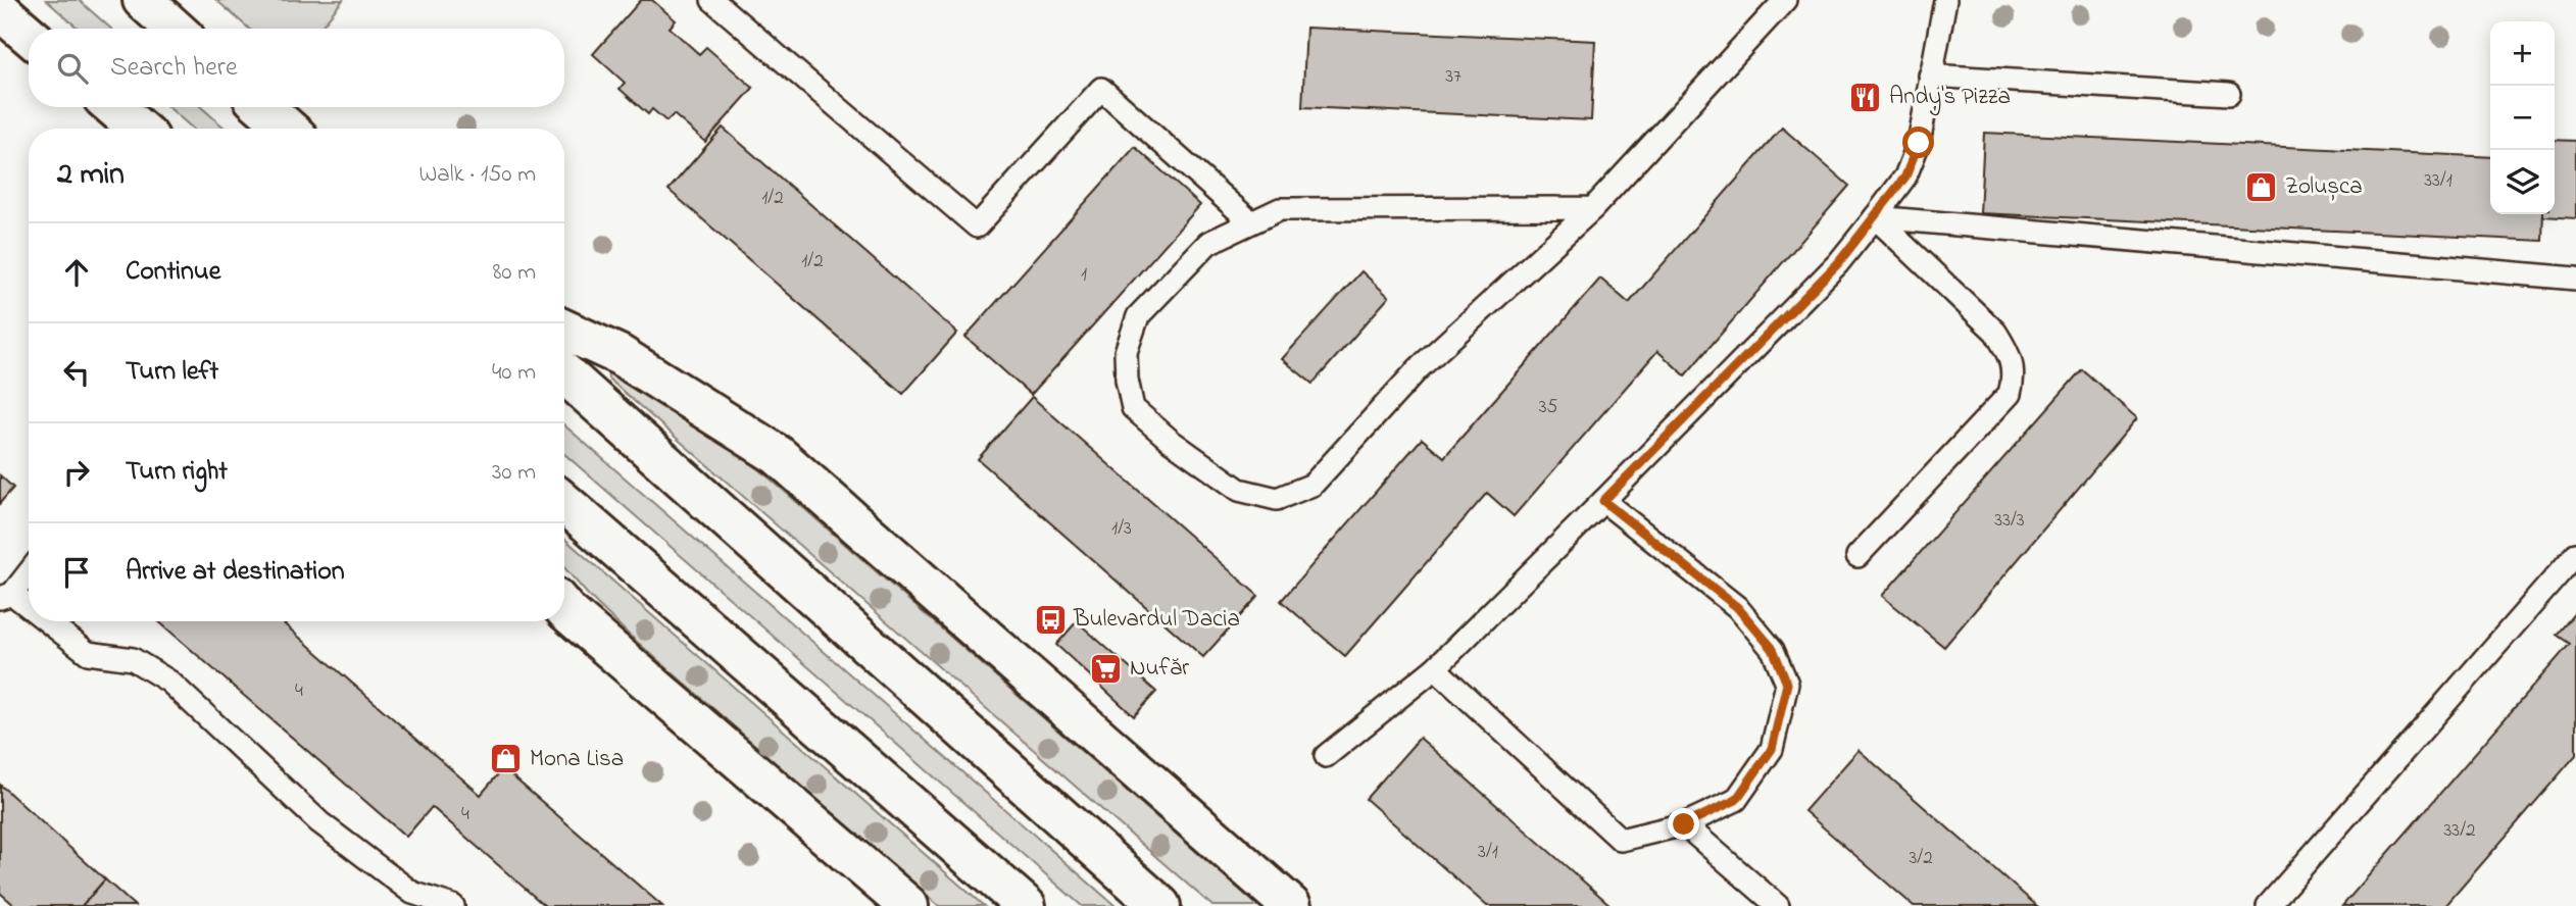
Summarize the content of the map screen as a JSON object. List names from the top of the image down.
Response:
{
  "places": {
    "restaurant": ["Andy's Pizza"],
    "shop": ["Zolușca", "Mona Lisa"],
    "bus stop": ["Bulevardul Dacia"],
    "supermarket": ["Nufăr"]
  },
  "house_numbers": [
    "37",
    "33/1",
    "1/2",
    "1/2",
    "1",
    "35",
    "33/3",
    "1/3",
    "4",
    "4",
    "33/2",
    "3/1",
    "3/2"
  ],
  "page": {
    "map_buttons": ["+", "−"],
    "search": "Search here",
    "heading": ["2 min", "Walk · 150 m"],
    "list": [
      ["Continue", "80 m"],
      ["Turn left", "40 m"],
      ["Turn right", "30 m"],
      "Arrive at destination"
    ]
  }
}
